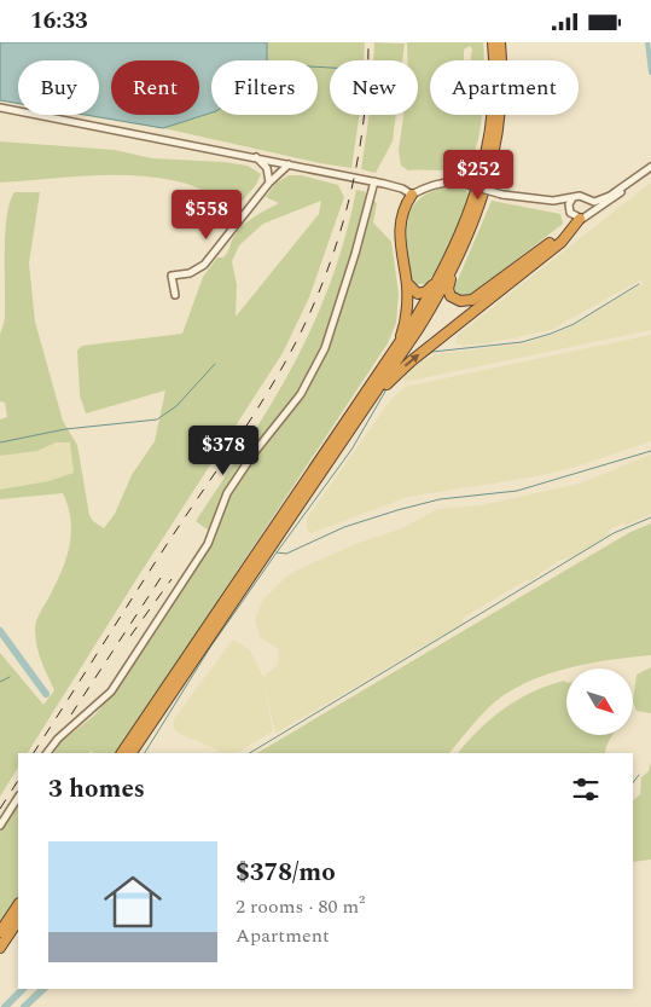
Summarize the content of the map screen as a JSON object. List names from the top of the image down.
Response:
{
  "north": "bottom right",
  "page": {
    "status": "16:33",
    "chip": [
      "Buy",
      "Rent",
      "Filters",
      "New",
      "Apartment"
    ],
    "price": ["$252", "$558", "$378"],
    "heading": "3 homes",
    "list": [
      {
        "name": "$378/mo",
        "note": "2 rooms · 80 m² · Apartment"
      }
    ]
  }
}
